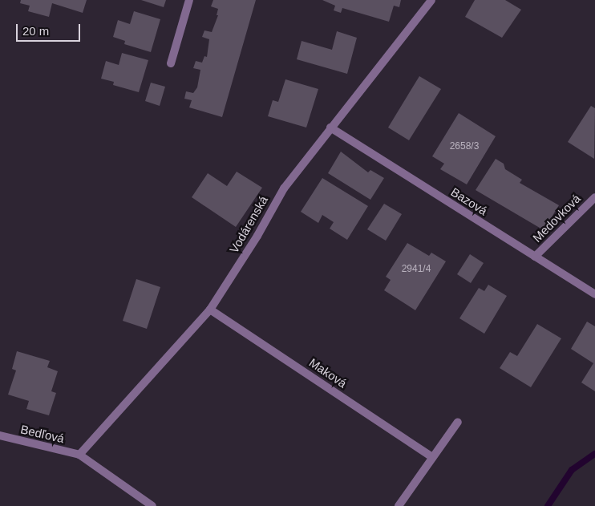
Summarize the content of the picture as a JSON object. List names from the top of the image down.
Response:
{
  "streets": {
    "street": [
      "Bazová",
      "Medovková",
      "Vodárenská",
      "Maková",
      "Bedľová"
    ]
  },
  "crossings": [
    ["Bazová", "Medovková"],
    ["Bazová", "Vodárenská"],
    ["Vodárenská", "Maková"],
    ["Vodárenská", "Bedľová"]
  ],
  "house_numbers": ["2658/3", "2941/4"],
  "scale_bar": "20 m"
}
